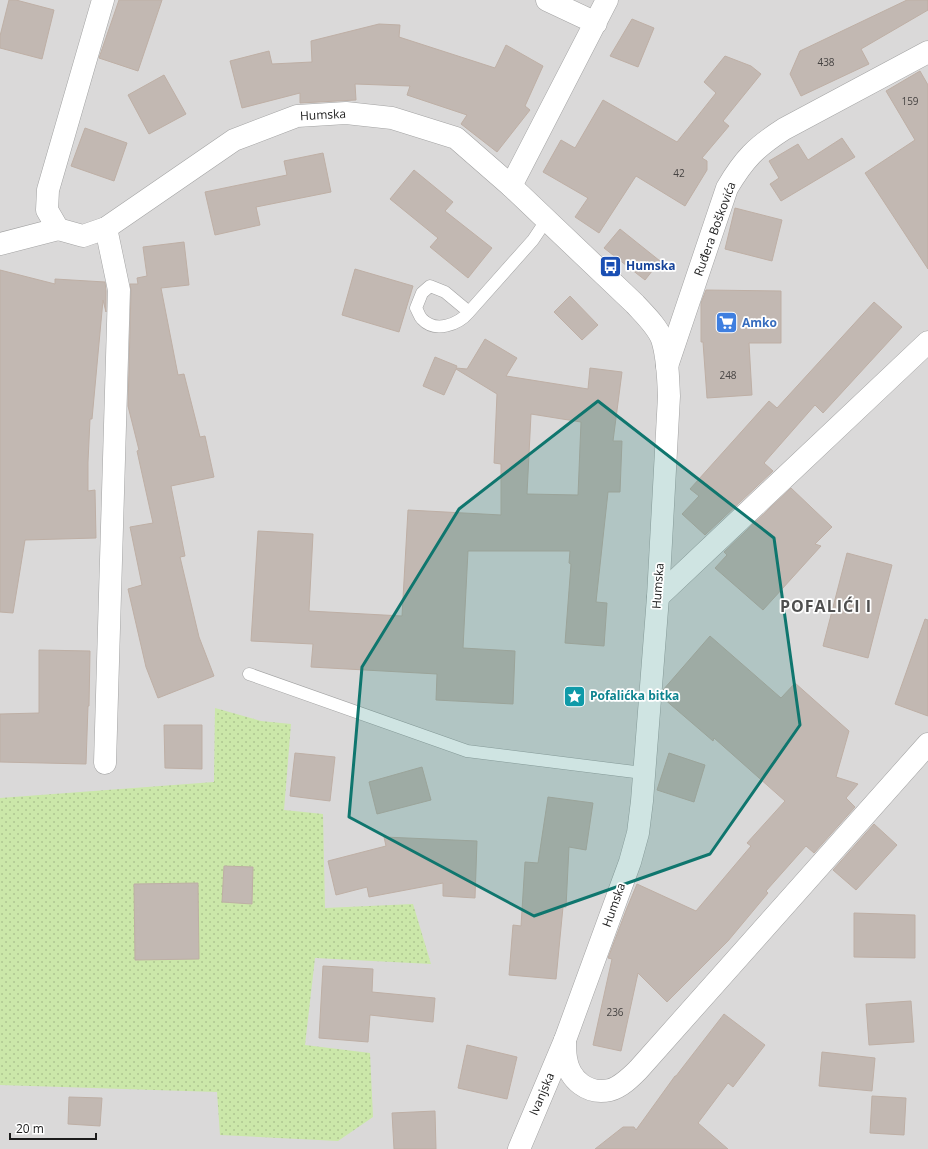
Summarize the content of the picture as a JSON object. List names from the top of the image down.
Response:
{
  "streets": {
    "street": ["Humska", "Ruđera Boškovića", "Ivanjska"]
  },
  "crossings": [
    ["Humska", "Ruđera Boškovića"],
    ["Humska", "Ivanjska"]
  ],
  "districts": ["POFALIĆI I"],
  "places": {
    "bus stop": ["Humska"],
    "supermarket": ["Amko"],
    "place": ["Pofalićka bitka"]
  },
  "house_numbers": [
    "438",
    "159",
    "42",
    "248",
    "236"
  ],
  "scale_bar": "20 m"
}
